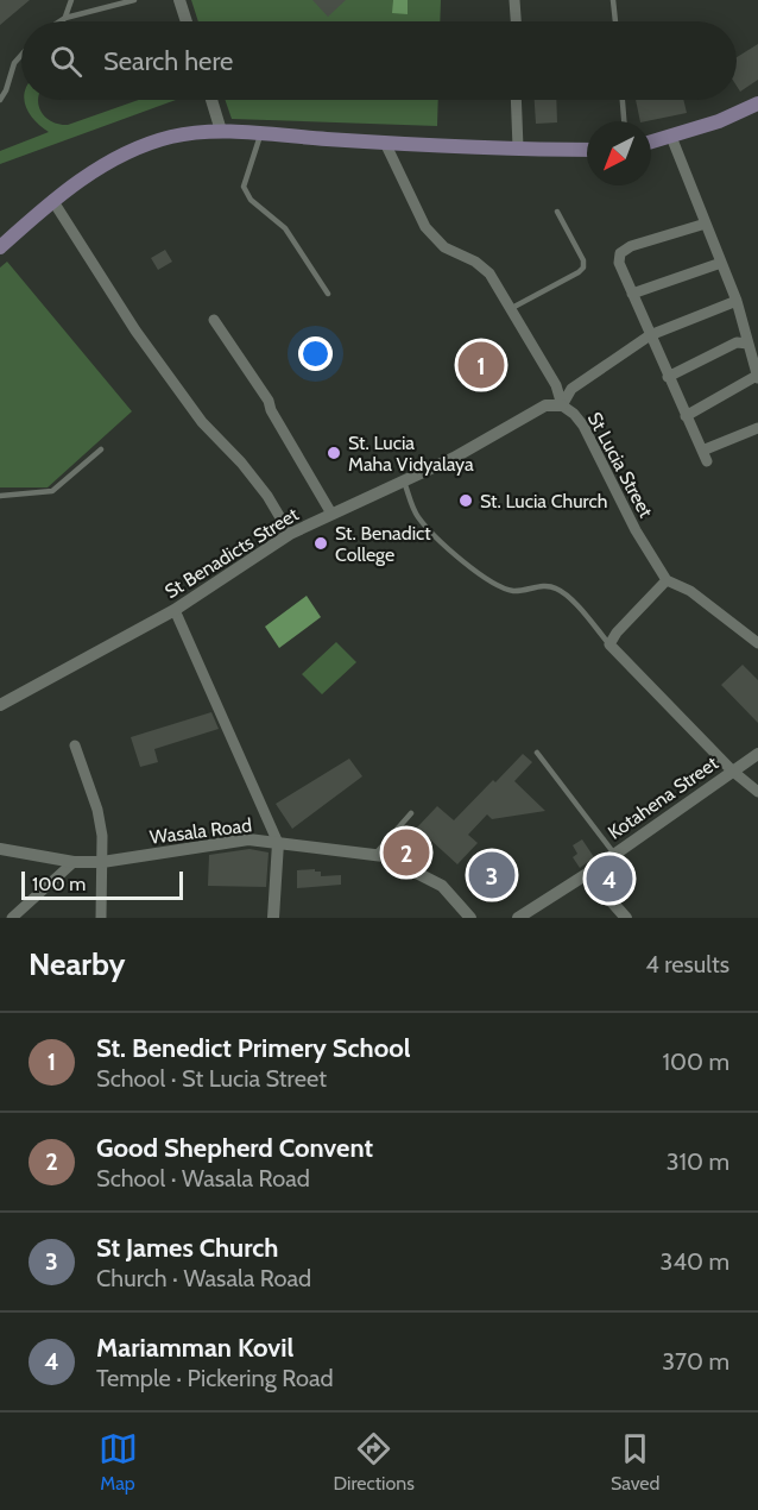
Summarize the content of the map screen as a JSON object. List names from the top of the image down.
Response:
{
  "streets": {
    "street": [
      "St Lucia Street",
      "St Benadicts Street",
      "Kotahena Street",
      "Wasala Road"
    ]
  },
  "crossings": [
    ["St Lucia Street", "St Benadicts Street"]
  ],
  "places": ["St. Lucia Maha Vidyalaya", "St. Lucia Church", "St. Benadict College"],
  "scale_bar": "100 m",
  "north": "bottom left",
  "page": {
    "search": "Search here",
    "pins": [
      "1",
      "2",
      "3",
      "4"
    ],
    "scale": "100 m",
    "heading": ["Nearby", "4 results"],
    "list": [
      {
        "mark": "1",
        "name": "St. Benedict Primery School",
        "note": "School · St Lucia Street",
        "value": "100 m"
      },
      {
        "mark": "2",
        "name": "Good Shepherd Convent",
        "note": "School · Wasala Road",
        "value": "310 m"
      },
      {
        "mark": "3",
        "name": "St James Church",
        "note": "Church · Wasala Road",
        "value": "340 m"
      },
      {
        "mark": "4",
        "name": "Mariamman Kovil",
        "note": "Temple · Pickering Road",
        "value": "370 m"
      }
    ],
    "nav": ["Map", "Directions", "Saved"]
  }
}
